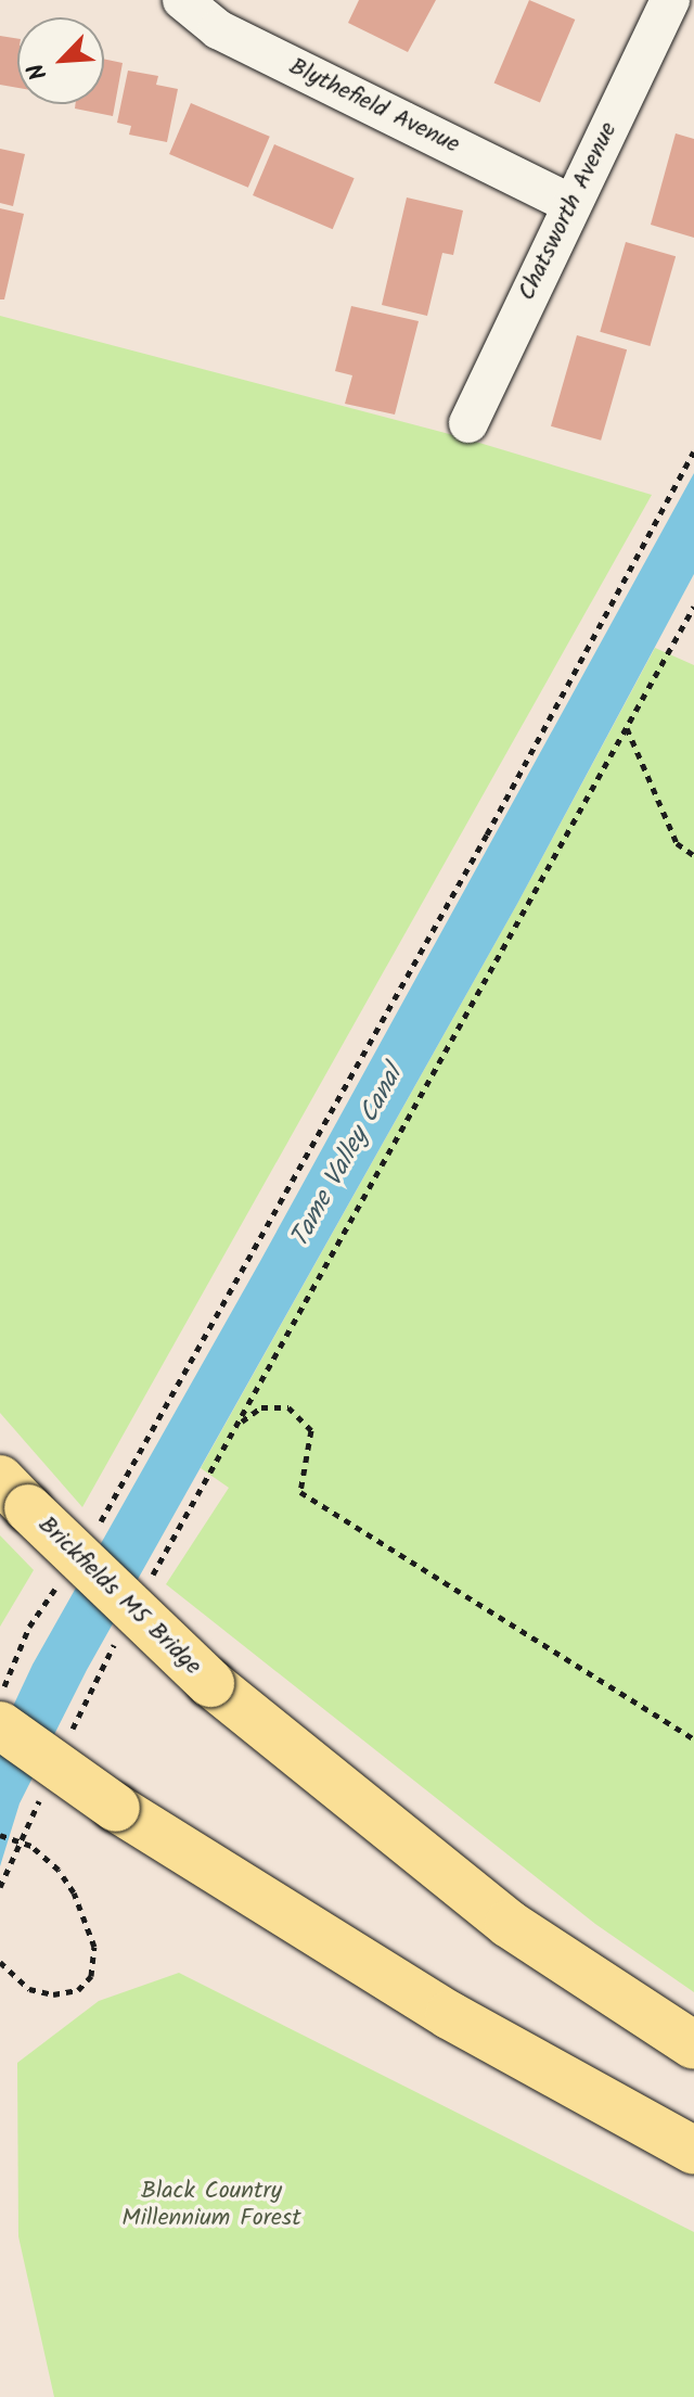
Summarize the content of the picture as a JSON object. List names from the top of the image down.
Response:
{
  "streets": {
    "highway": ["Brickfields M5 Bridge"],
    "street": ["Blythefield Avenue", "Chatsworth Avenue"]
  },
  "crossings": [
    ["Blythefield Avenue", "Chatsworth Avenue"]
  ],
  "water": ["Tame Valley Canal"],
  "parks": ["Black Country Millennium Forest"],
  "north": "bottom left"
}
